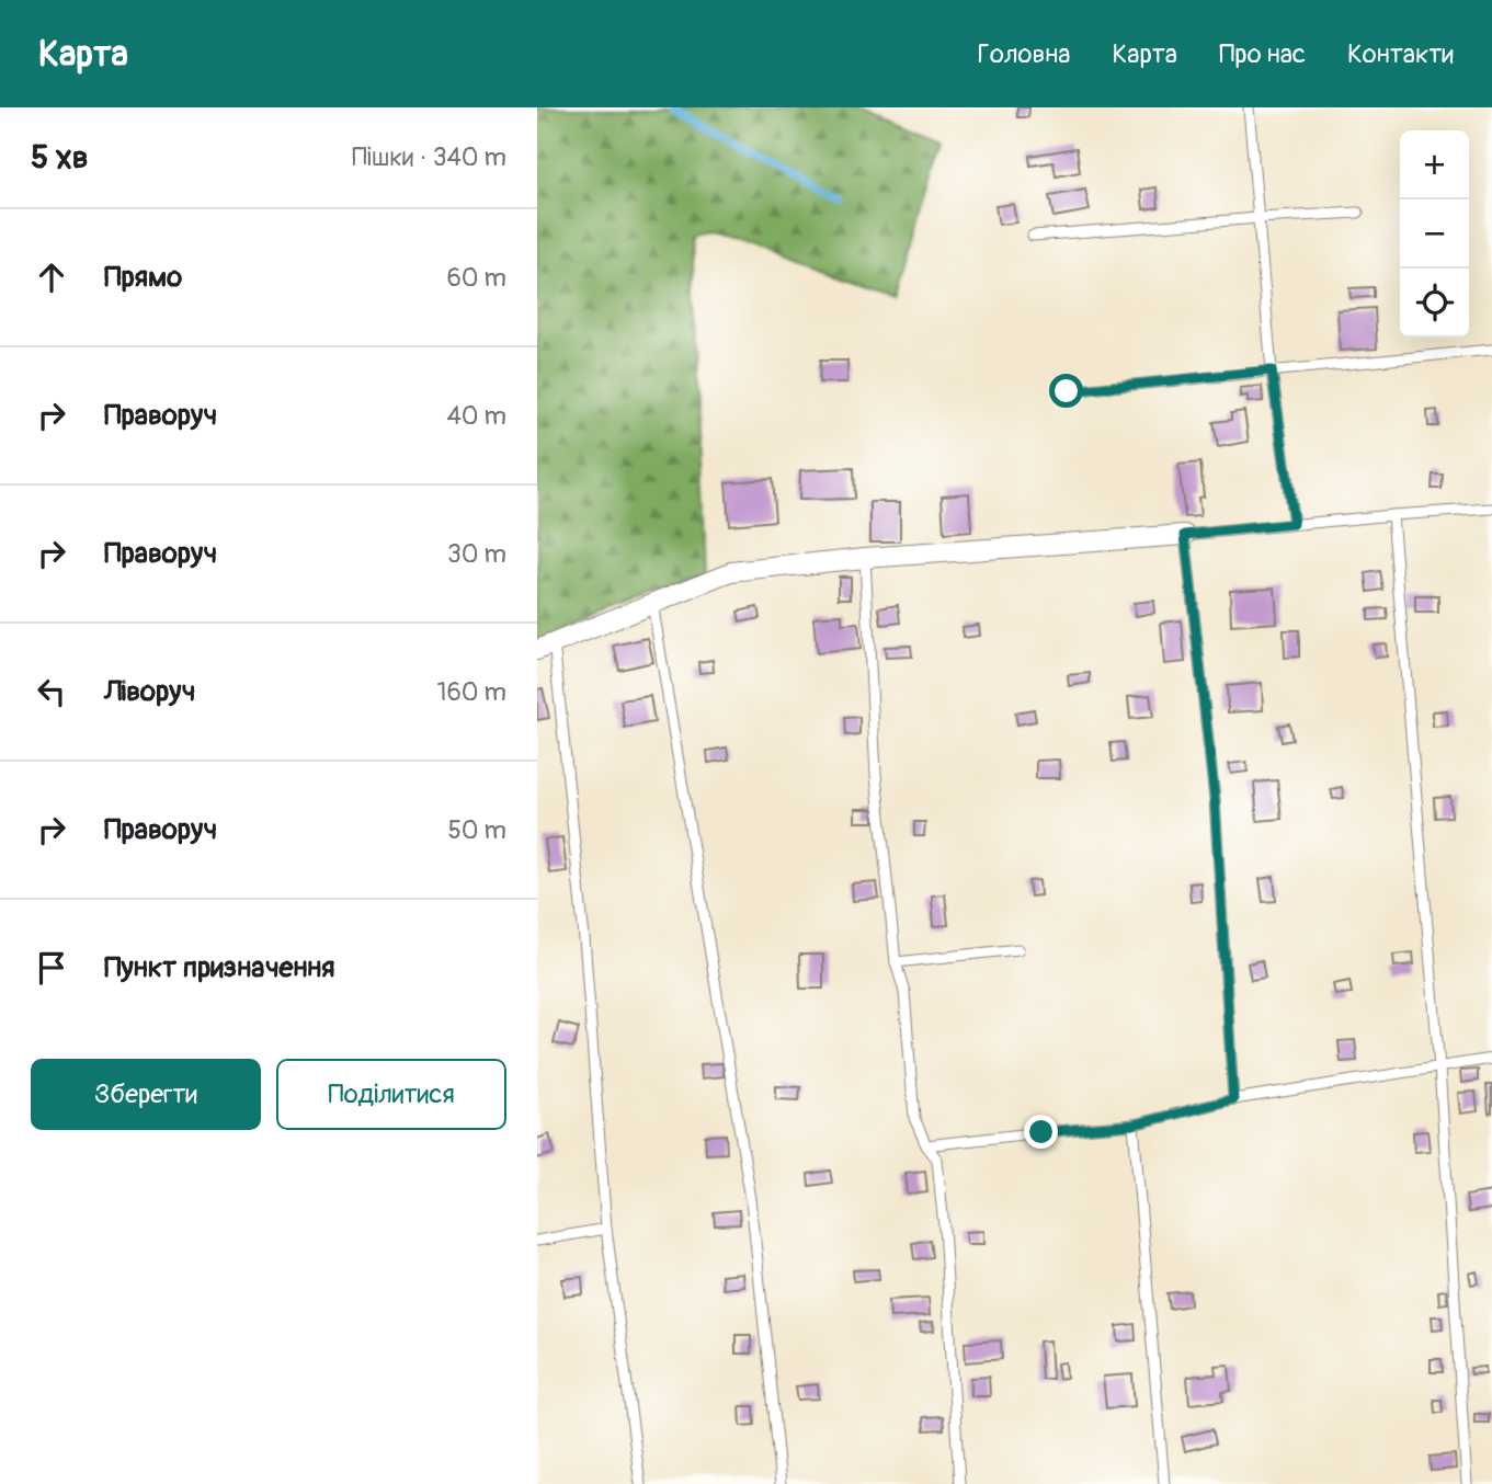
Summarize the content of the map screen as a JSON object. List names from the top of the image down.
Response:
{
  "page": {
    "header": "Карта",
    "nav": [
      "Головна",
      "Карта",
      "Про нас",
      "Контакти"
    ],
    "heading": ["5 хв", "Пішки · 340 m"],
    "map_buttons": ["+", "−"],
    "list": [
      ["Прямо", "60 m"],
      ["Праворуч", "40 m"],
      ["Праворуч", "30 m"],
      ["Ліворуч", "160 m"],
      ["Праворуч", "50 m"],
      "Пункт призначення"
    ],
    "buttons": ["Зберегти", "Поділитися"]
  }
}
